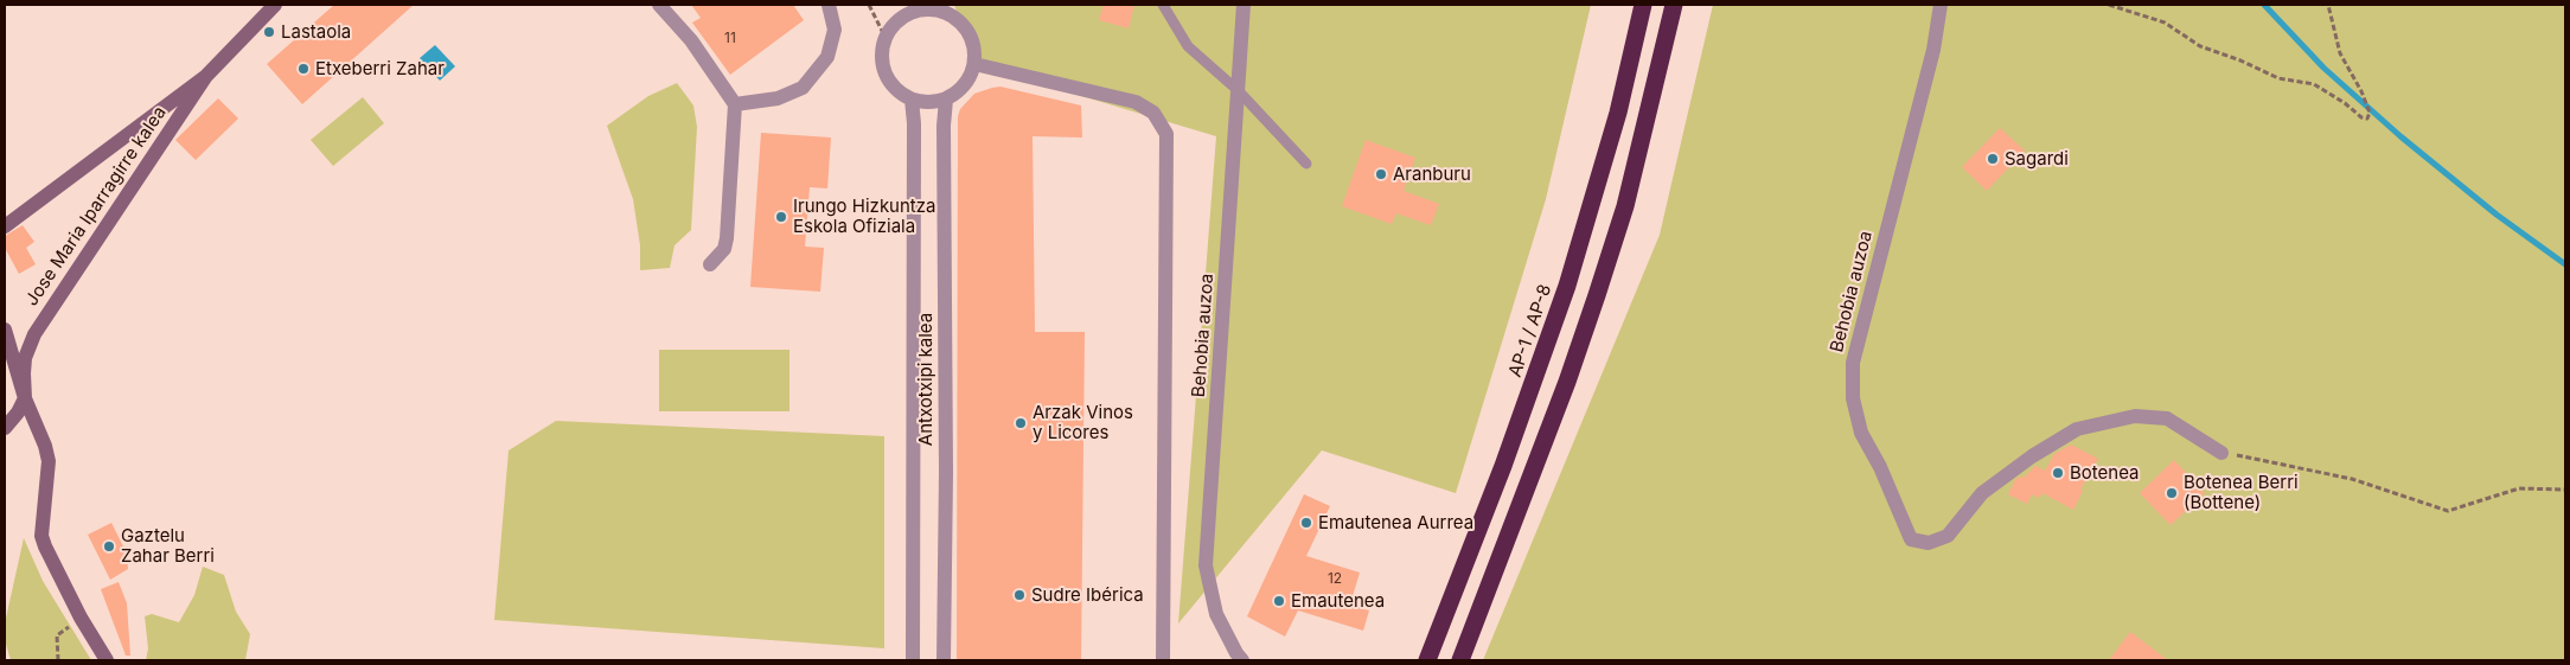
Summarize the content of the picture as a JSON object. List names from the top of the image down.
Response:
{
  "streets": {
    "highway": ["AP-1 / AP-8"],
    "street": ["Jose Maria Iparragirre kalea", "Behobia auzoa", "Antxotxipi kalea"]
  },
  "places": [
    "Lastaola",
    "Etxeberri Zahar",
    "Sagardi",
    "Aranburu",
    "Irungo Hizkuntza Eskola Ofiziala",
    "Arzak Vinos y Licores",
    "Botenea",
    "Botenea Berri (Bottene)",
    "Emautenea Aurrea",
    "Gaztelu Zahar Berri",
    "Sudre Ibérica",
    "Emautenea"
  ],
  "house_numbers": ["11", "12"]
}
